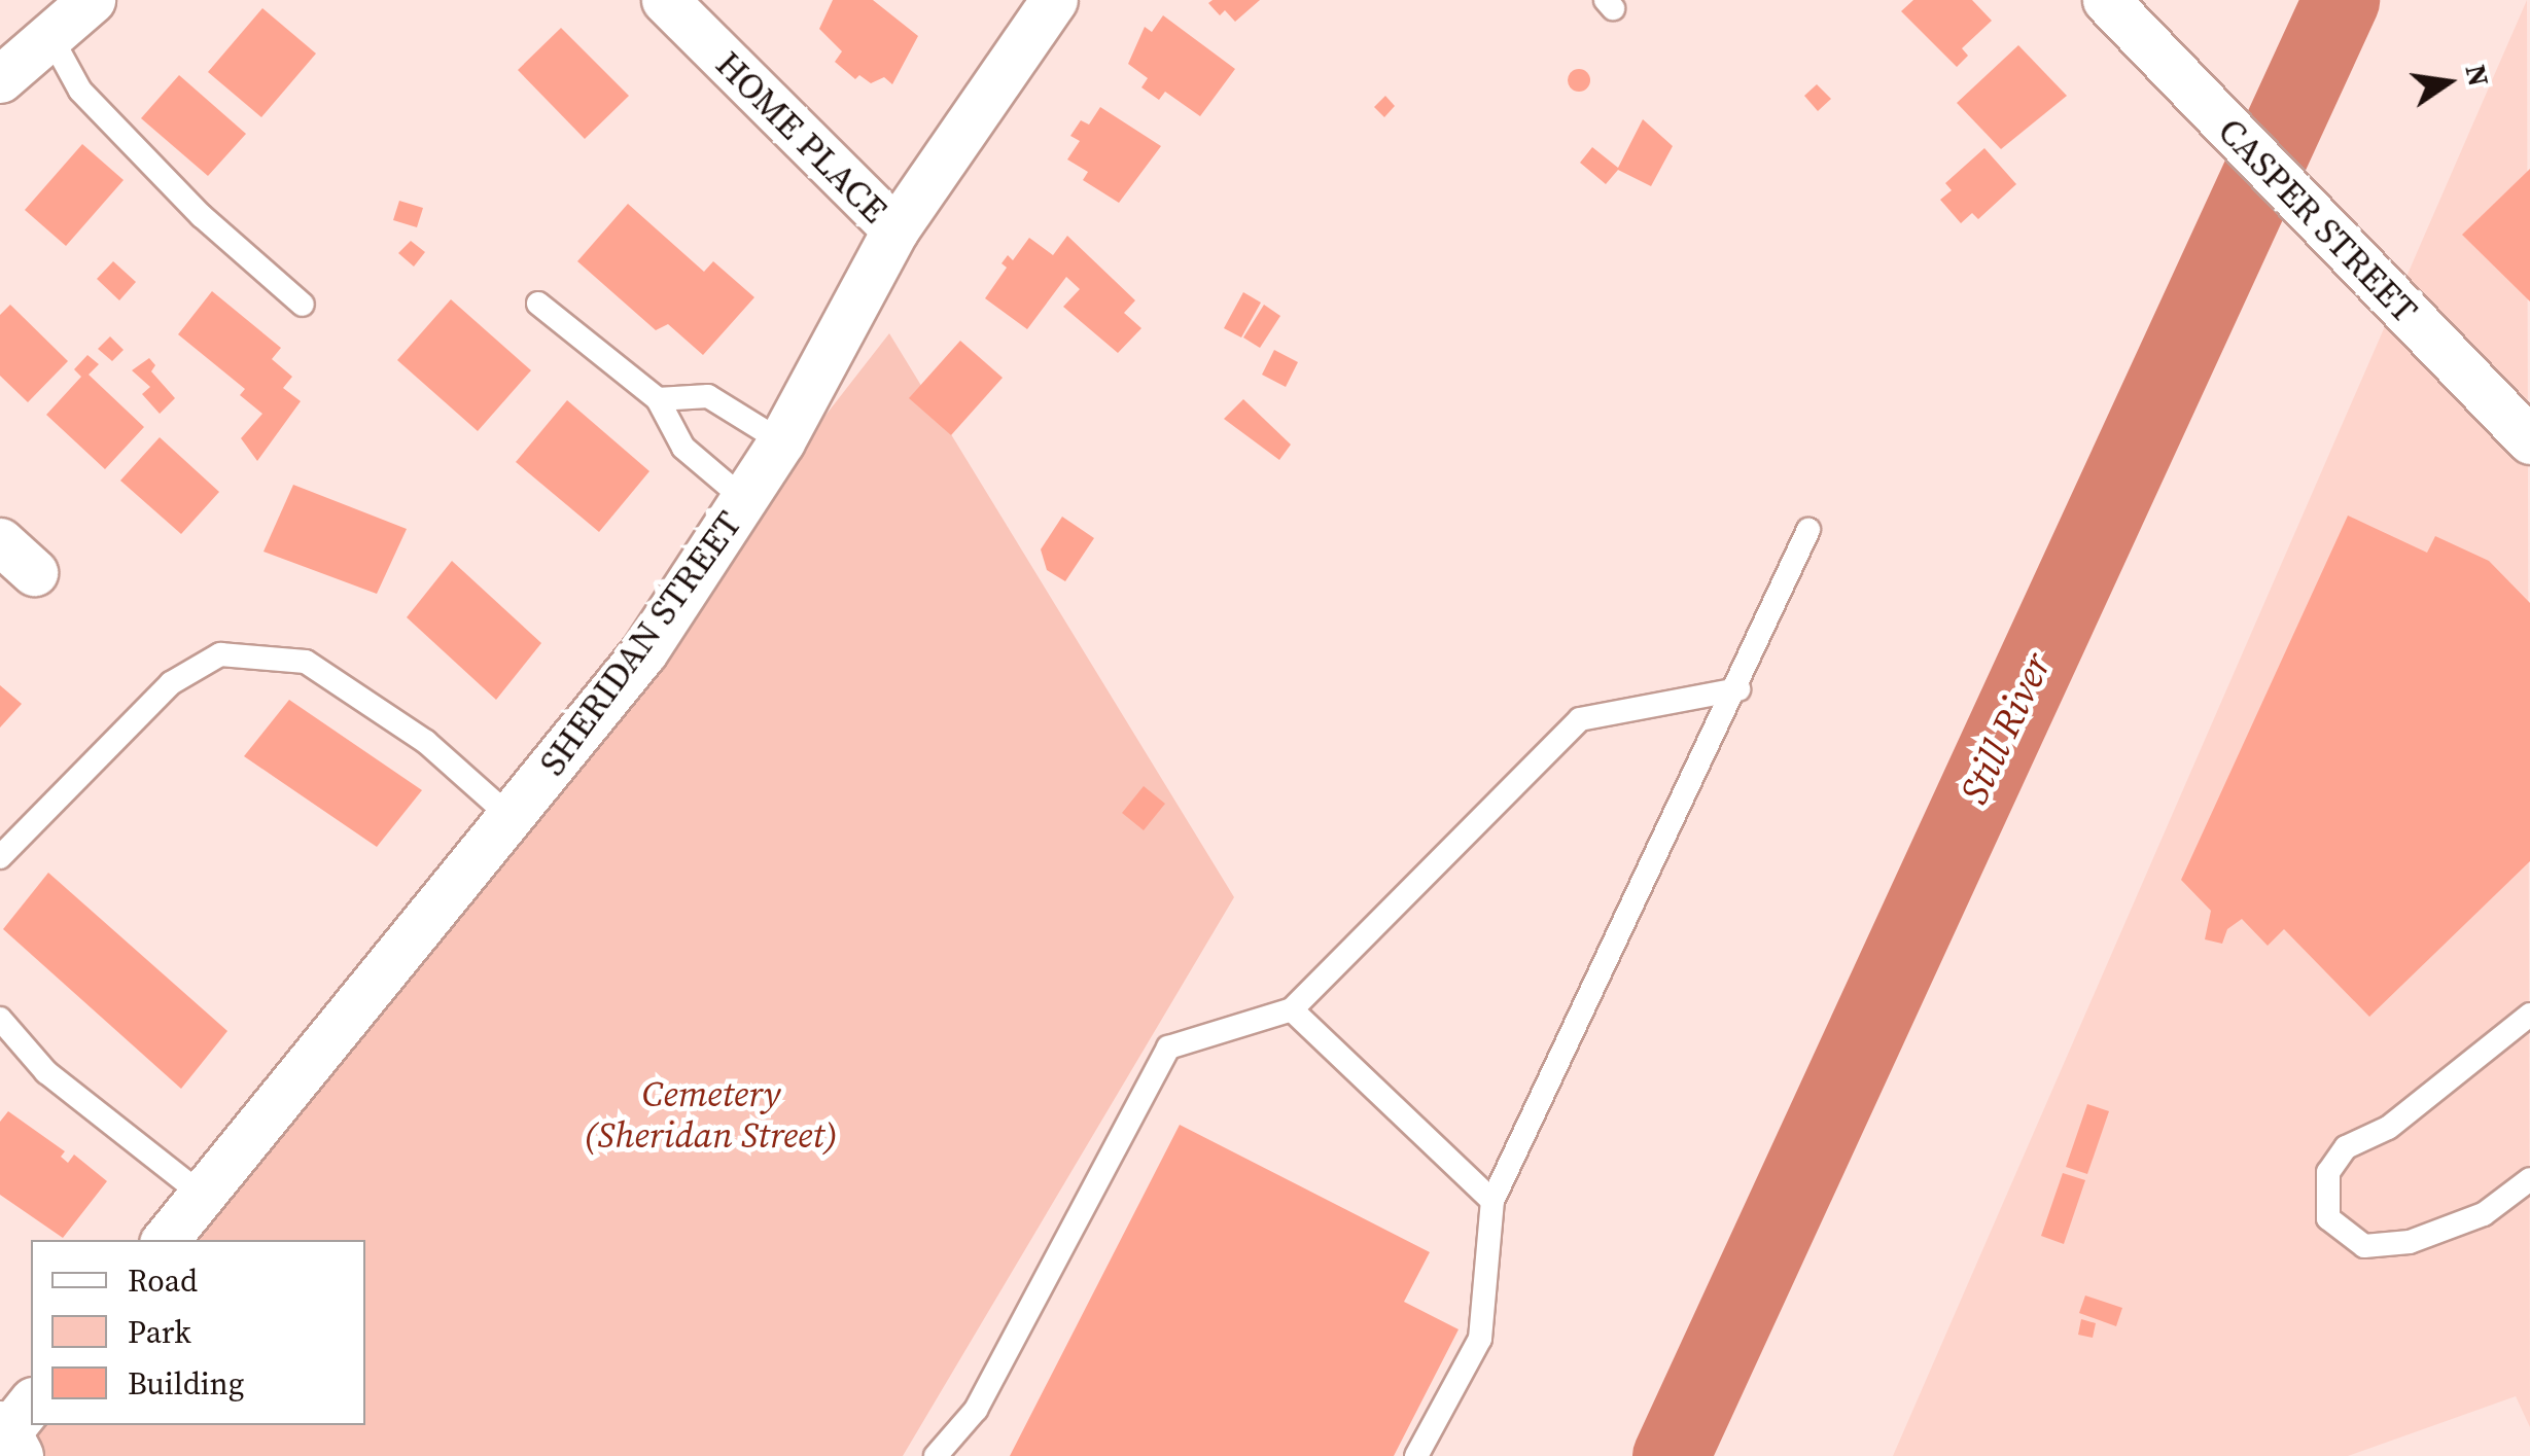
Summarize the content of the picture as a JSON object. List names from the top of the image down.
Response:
{
  "streets": {
    "street": ["HOME PLACE", "CASPER STREET", "SHERIDAN STREET"]
  },
  "crossings": [
    ["HOME PLACE", "SHERIDAN STREET"]
  ],
  "water": ["Still River"],
  "parks": ["Cemetery (Sheridan Street)"],
  "legend": ["Road", "Park", "Building"],
  "north": "right"
}
